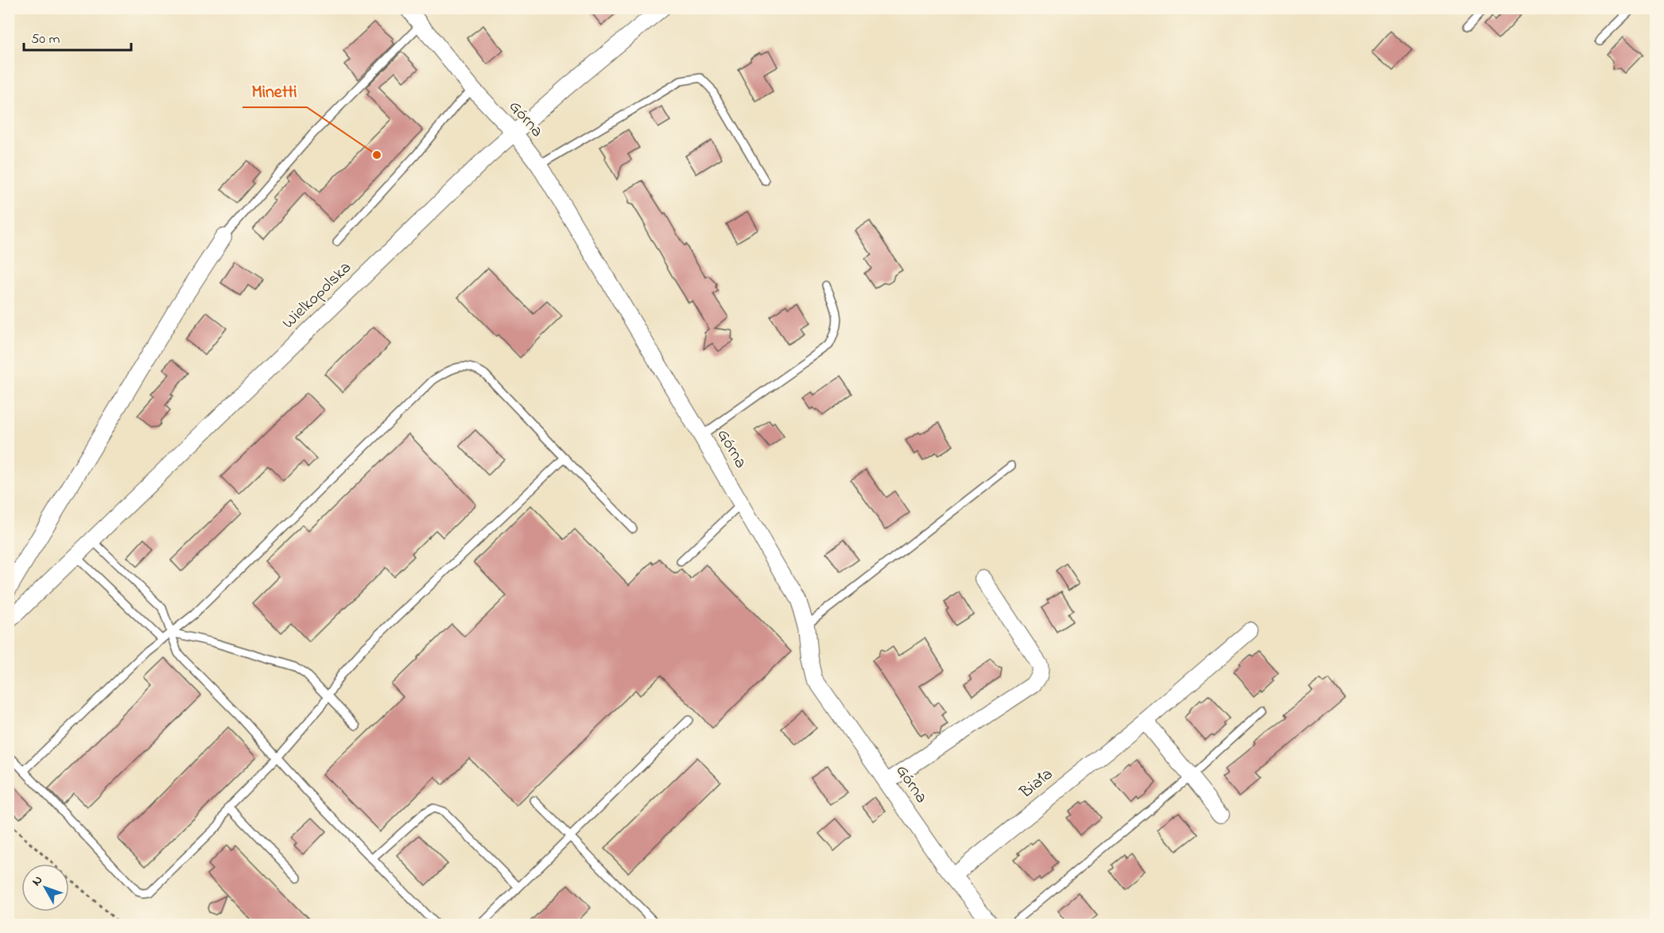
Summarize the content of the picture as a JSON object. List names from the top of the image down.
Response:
{
  "streets": {
    "street": ["Górna", "Wielkopolska", "Biała"]
  },
  "crossings": [
    ["Górna", "Wielkopolska"],
    ["Górna", "Biała"]
  ],
  "places": ["Minetti"],
  "scale_bar": "50 m",
  "north": "top left"
}
